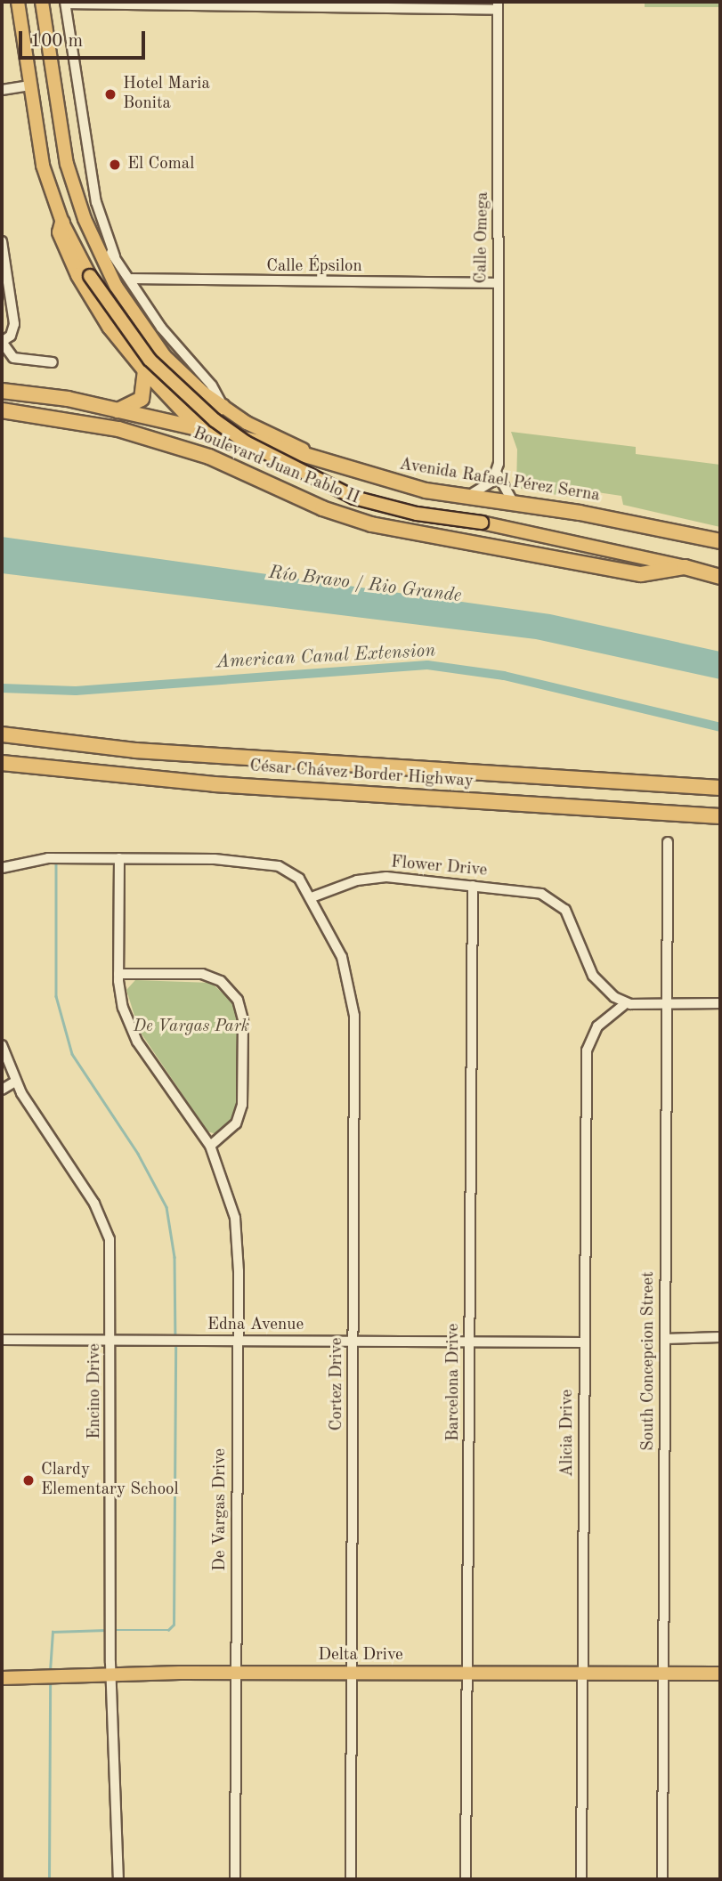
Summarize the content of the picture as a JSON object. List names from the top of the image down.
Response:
{
  "streets": {
    "highway": ["Boulevard Juan Pablo II", "Avenida Rafael Pérez Serna", "César Chávez Border Highway"],
    "main road": ["Delta Drive"],
    "street": [
      "Calle Omega",
      "Calle Épsilon",
      "Flower Drive",
      "Edna Avenue",
      "South Concepcion Street",
      "Barcelona Drive",
      "Cortez Drive",
      "Encino Drive",
      "Alicia Drive",
      "De Vargas Drive"
    ]
  },
  "crossings": [
    ["Calle Omega", "Calle Épsilon"],
    ["Boulevard Juan Pablo II", "Avenida Rafael Pérez Serna"],
    ["Flower Drive", "Barcelona Drive"],
    ["Flower Drive", "Cortez Drive"],
    ["Flower Drive", "Alicia Drive"],
    ["Edna Avenue", "Barcelona Drive"],
    ["Edna Avenue", "Cortez Drive"],
    ["Edna Avenue", "Encino Drive"],
    ["Edna Avenue", "Alicia Drive"],
    ["Edna Avenue", "De Vargas Drive"],
    ["South Concepcion Street", "Delta Drive"],
    ["Barcelona Drive", "Delta Drive"],
    ["Cortez Drive", "Delta Drive"],
    ["Encino Drive", "Delta Drive"],
    ["Alicia Drive", "Delta Drive"],
    ["De Vargas Drive", "Delta Drive"]
  ],
  "water": ["Río Bravo / Rio Grande", "American Canal Extension"],
  "parks": ["De Vargas Park"],
  "places": ["Hotel Maria Bonita", "El Comal", "Clardy Elementary School"],
  "scale_bar": "100 m"
}
